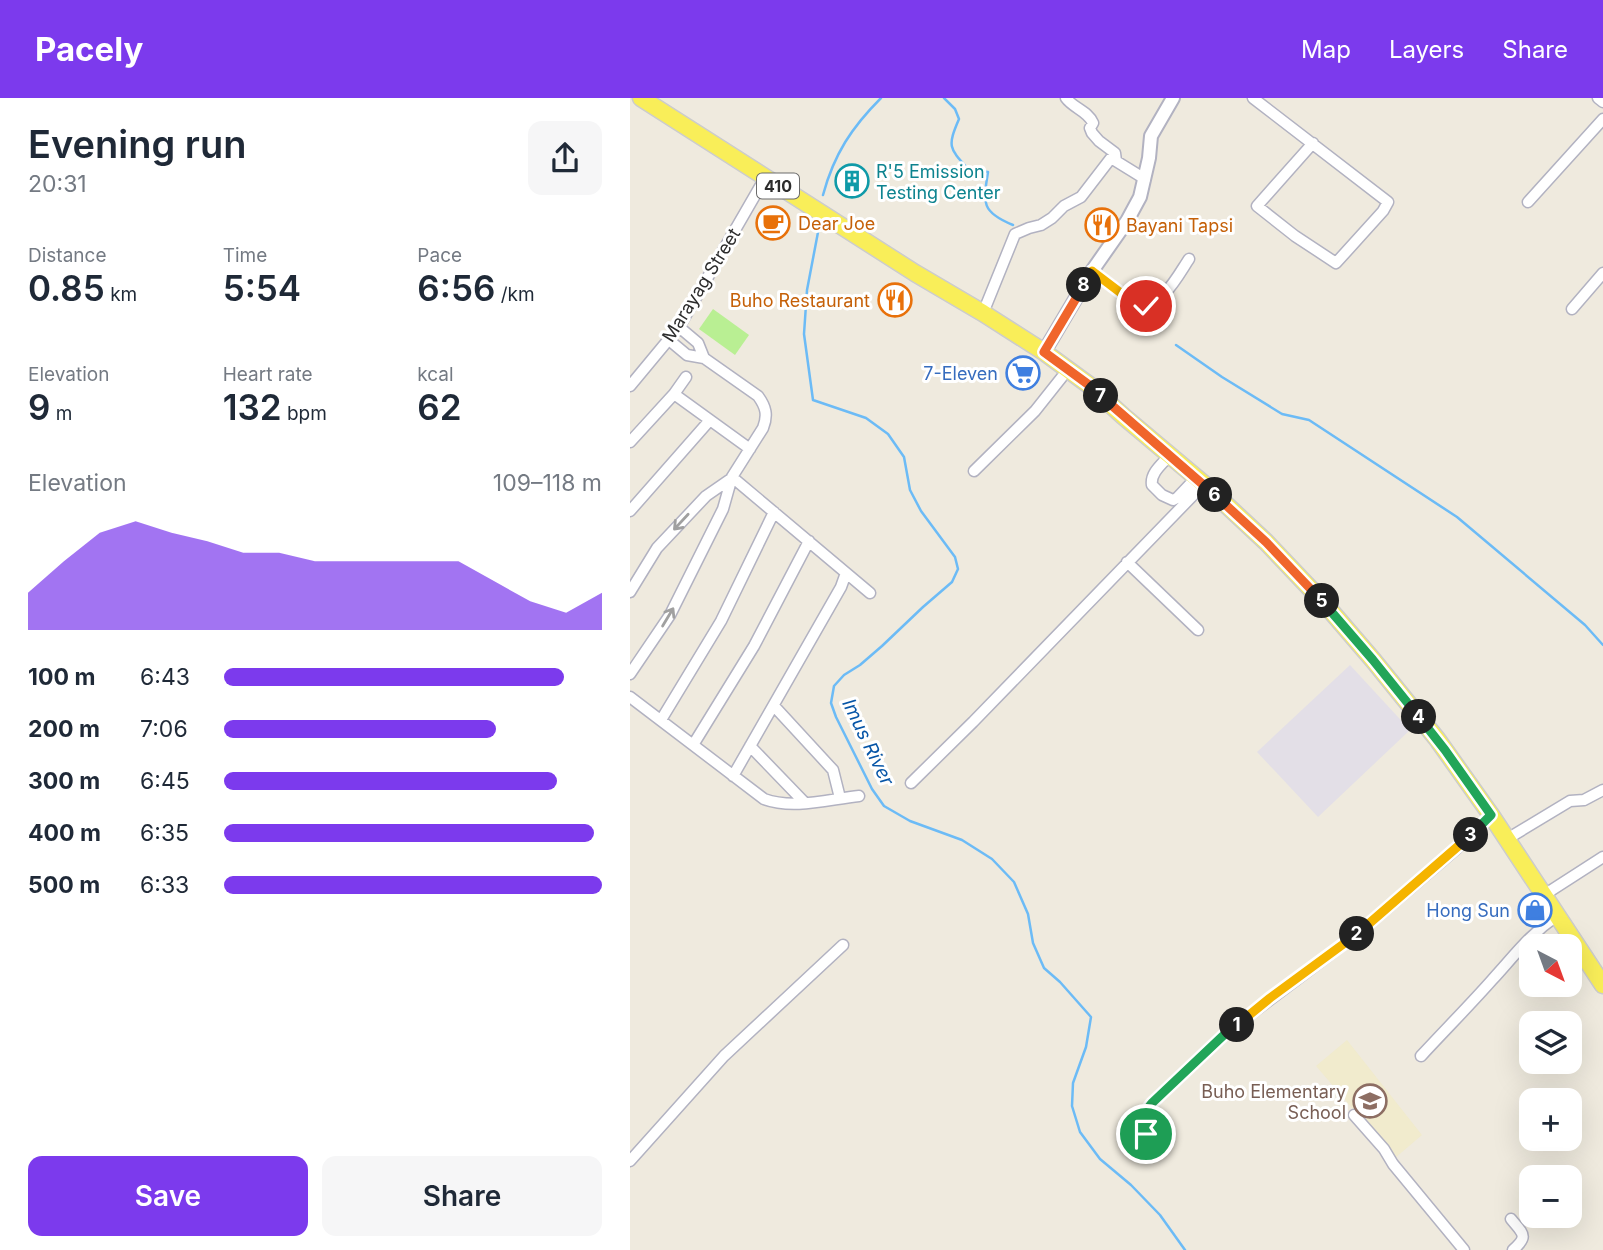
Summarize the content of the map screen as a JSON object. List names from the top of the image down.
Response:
{
  "streets": {
    "main road": ["410"],
    "street": ["Marayag Street"]
  },
  "crossings": [
    ["410", "Marayag Street"]
  ],
  "water": ["Imus River"],
  "places": {
    "building": ["R'5 Emission Testing Center"],
    "cafe": ["Dear Joe"],
    "restaurant": ["Bayani Tapsi", "Buho Restaurant"],
    "supermarket": ["7-Eleven"],
    "shop": ["Hong Sun"],
    "school or university": ["Buho Elementary School"]
  },
  "north": "bottom right",
  "page": {
    "header": "Pacely",
    "nav": ["Map", "Layers", "Share"],
    "heading": ["Evening run", "20:31"],
    "stats": [
      ["Distance", "0.85 km"],
      ["Time", "5:54"],
      ["Pace", "6:56 /km"],
      ["Elevation", "9 m"],
      ["Heart rate", "132 bpm"],
      ["kcal", "62"]
    ],
    "pins": [
      "8",
      "7",
      "6",
      "5",
      "4",
      "3",
      "2",
      "1"
    ],
    "chart": ["Elevation", "109–118 m"],
    "list": [
      {
        "name": "100 m",
        "note": "6:43"
      },
      {
        "name": "200 m",
        "note": "7:06"
      },
      {
        "name": "300 m",
        "note": "6:45"
      },
      {
        "name": "400 m",
        "note": "6:35"
      },
      {
        "name": "500 m",
        "note": "6:33"
      }
    ],
    "map_buttons": ["+", "−"],
    "buttons": ["Save", "Share"]
  }
}
